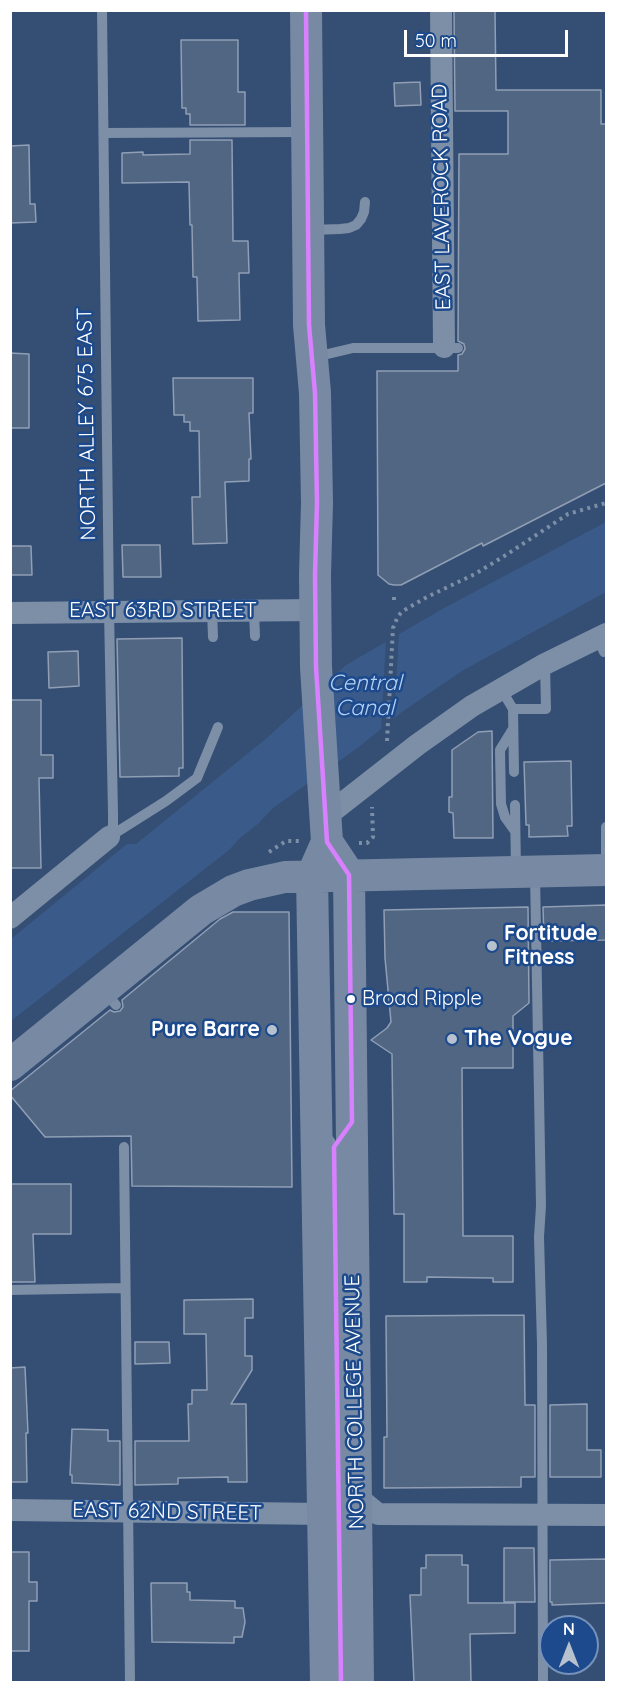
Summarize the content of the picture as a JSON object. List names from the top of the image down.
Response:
{
  "streets": {
    "main road": ["NORTH COLLEGE AVENUE"],
    "street": ["EAST LAVEROCK ROAD", "EAST 63RD STREET", "EAST 62ND STREET"],
    "lane": ["NORTH ALLEY 675 EAST"]
  },
  "crossings": [
    ["NORTH ALLEY 675 EAST", "EAST 63RD STREET"],
    ["EAST 63RD STREET", "NORTH COLLEGE AVENUE"],
    ["NORTH COLLEGE AVENUE", "EAST 62ND STREET"]
  ],
  "water": ["Central Canal"],
  "places": [
    "Fortitude Fitness",
    "Broad Ripple",
    "Pure Barre",
    "The Vogue"
  ],
  "scale_bar": "50 m",
  "north": "top"
}
